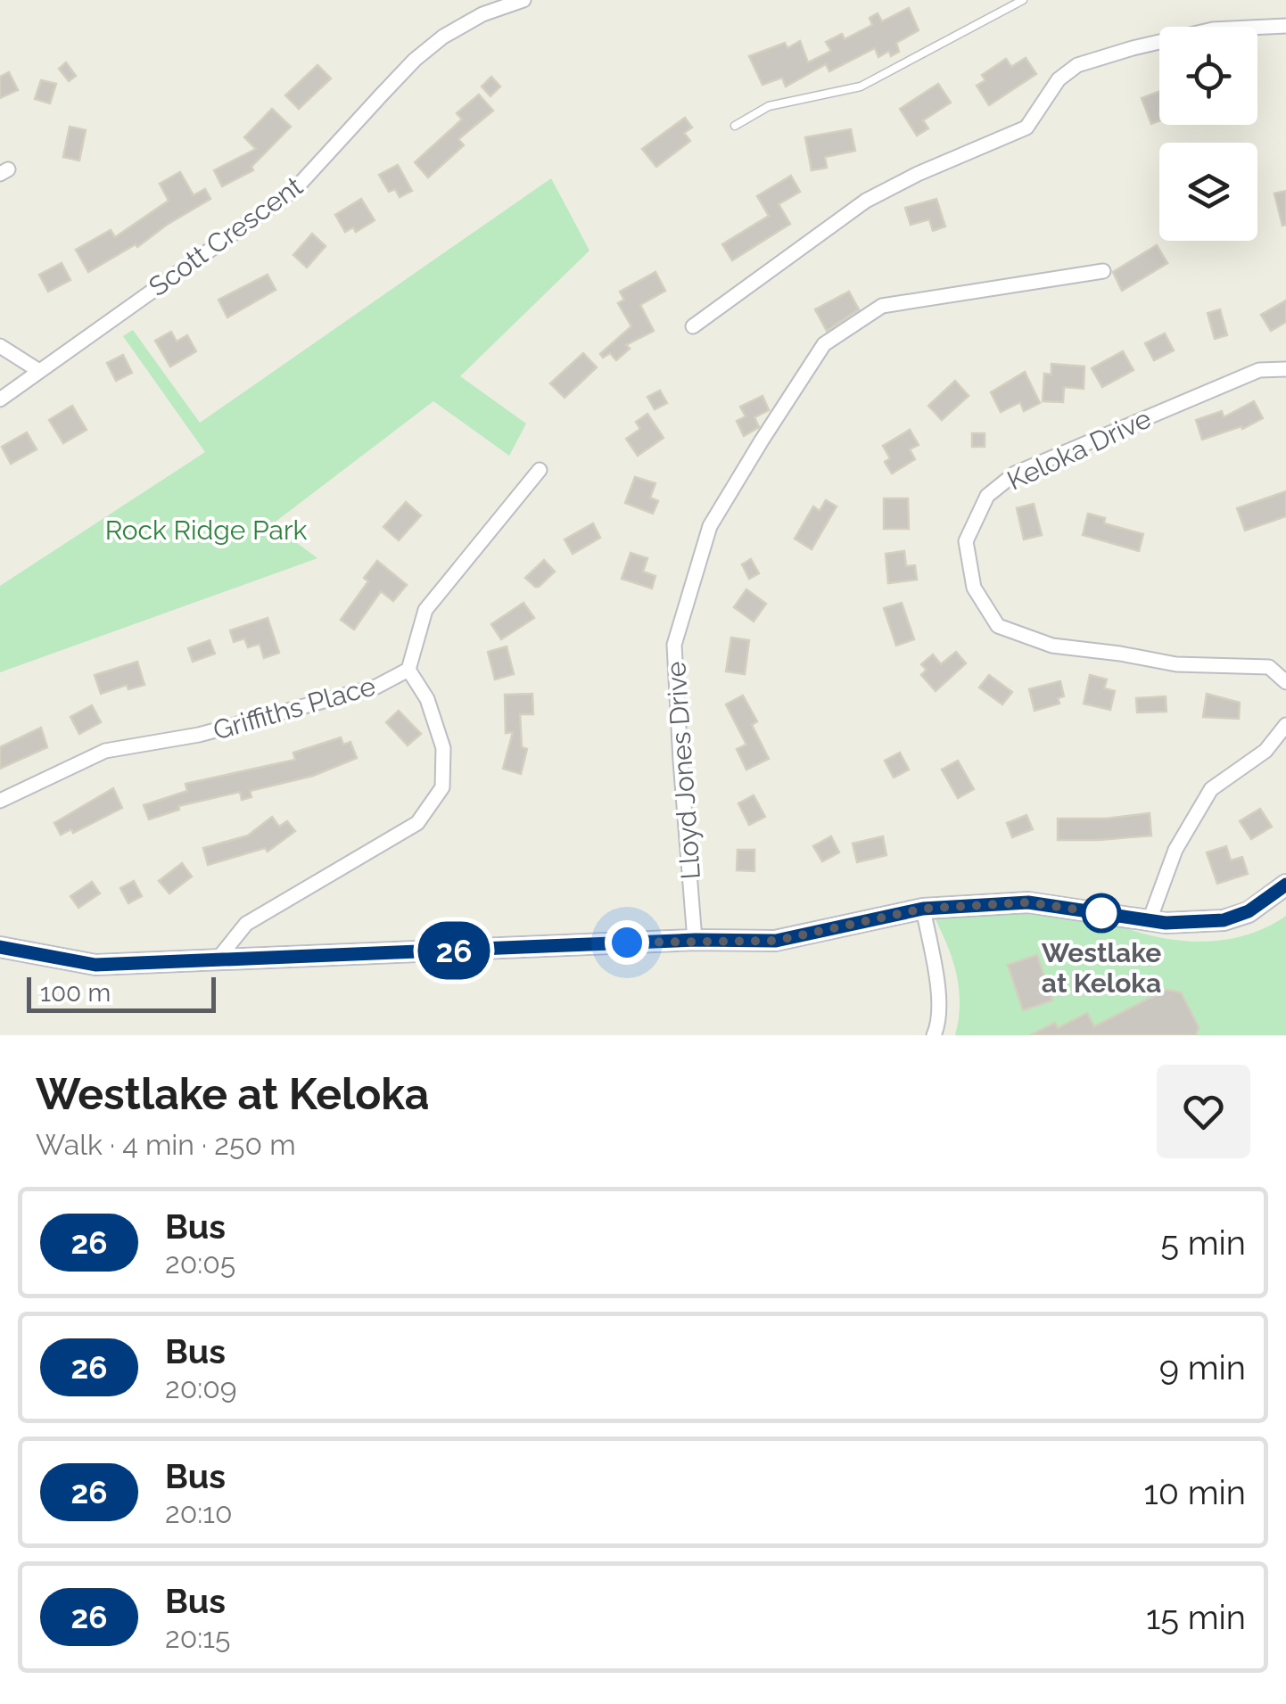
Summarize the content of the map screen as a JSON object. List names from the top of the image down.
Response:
{
  "streets": {
    "street": [
      "Scott Crescent",
      "Keloka Drive",
      "Griffiths Place",
      "Lloyd Jones Drive"
    ]
  },
  "parks": ["Rock Ridge Park"],
  "places": ["Westlake at Keloka"],
  "lines": ["bus line 26"],
  "scale_bar": "100 m",
  "page": {
    "on_map": "26",
    "scale": "100 m",
    "heading": ["Westlake at Keloka", "Walk · 4 min · 250 m"],
    "list": [
      {
        "mark": "26",
        "name": "Bus",
        "note": "20:05",
        "value": "5 min"
      },
      {
        "mark": "26",
        "name": "Bus",
        "note": "20:09",
        "value": "9 min"
      },
      {
        "mark": "26",
        "name": "Bus",
        "note": "20:10",
        "value": "10 min"
      },
      {
        "mark": "26",
        "name": "Bus",
        "note": "20:15",
        "value": "15 min"
      }
    ]
  }
}
